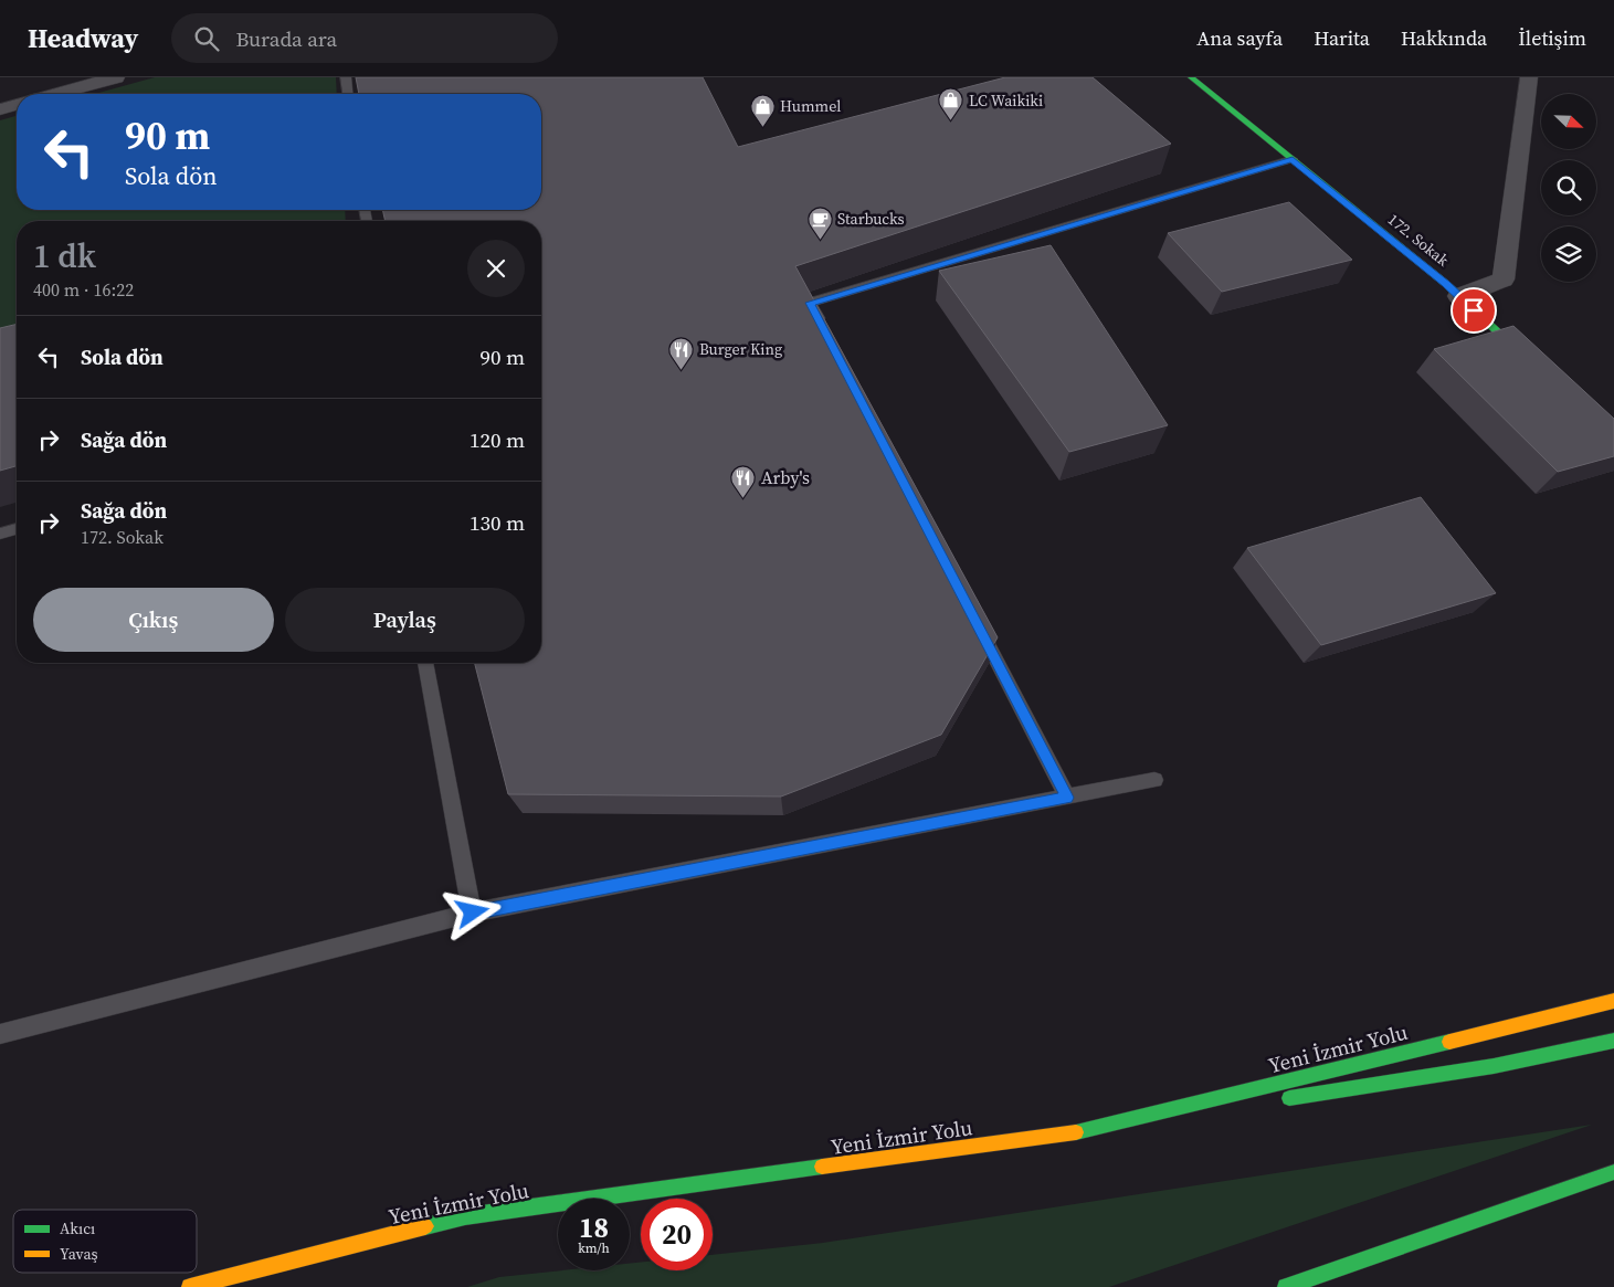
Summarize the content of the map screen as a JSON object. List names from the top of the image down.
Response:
{
  "streets": {
    "main road": ["172. Sokak", "Yeni İzmir Yolu"]
  },
  "places": {
    "shop": ["LC Waikiki", "Hummel"],
    "cafe": ["Starbucks"],
    "restaurant": ["Burger King", "Arby's"]
  },
  "legend": ["Akıcı", "Yavaş"],
  "north": "bottom right",
  "page": {
    "header": "Headway",
    "search": "Burada ara",
    "nav": [
      "Ana sayfa",
      "Harita",
      "Hakkında",
      "İletişim"
    ],
    "turn": ["90 m", "Sola dön"],
    "heading": ["1 dk", "400 m · 16:22"],
    "list": [
      {
        "name": "Sola dön",
        "value": "90 m"
      },
      {
        "name": "Sağa dön",
        "value": "120 m"
      },
      {
        "name": "Sağa dön",
        "note": "172. Sokak",
        "value": "130 m"
      }
    ],
    "buttons": ["Çıkış", "Paylaş"],
    "speed": "18 km/h",
    "limit": "20"
  }
}
